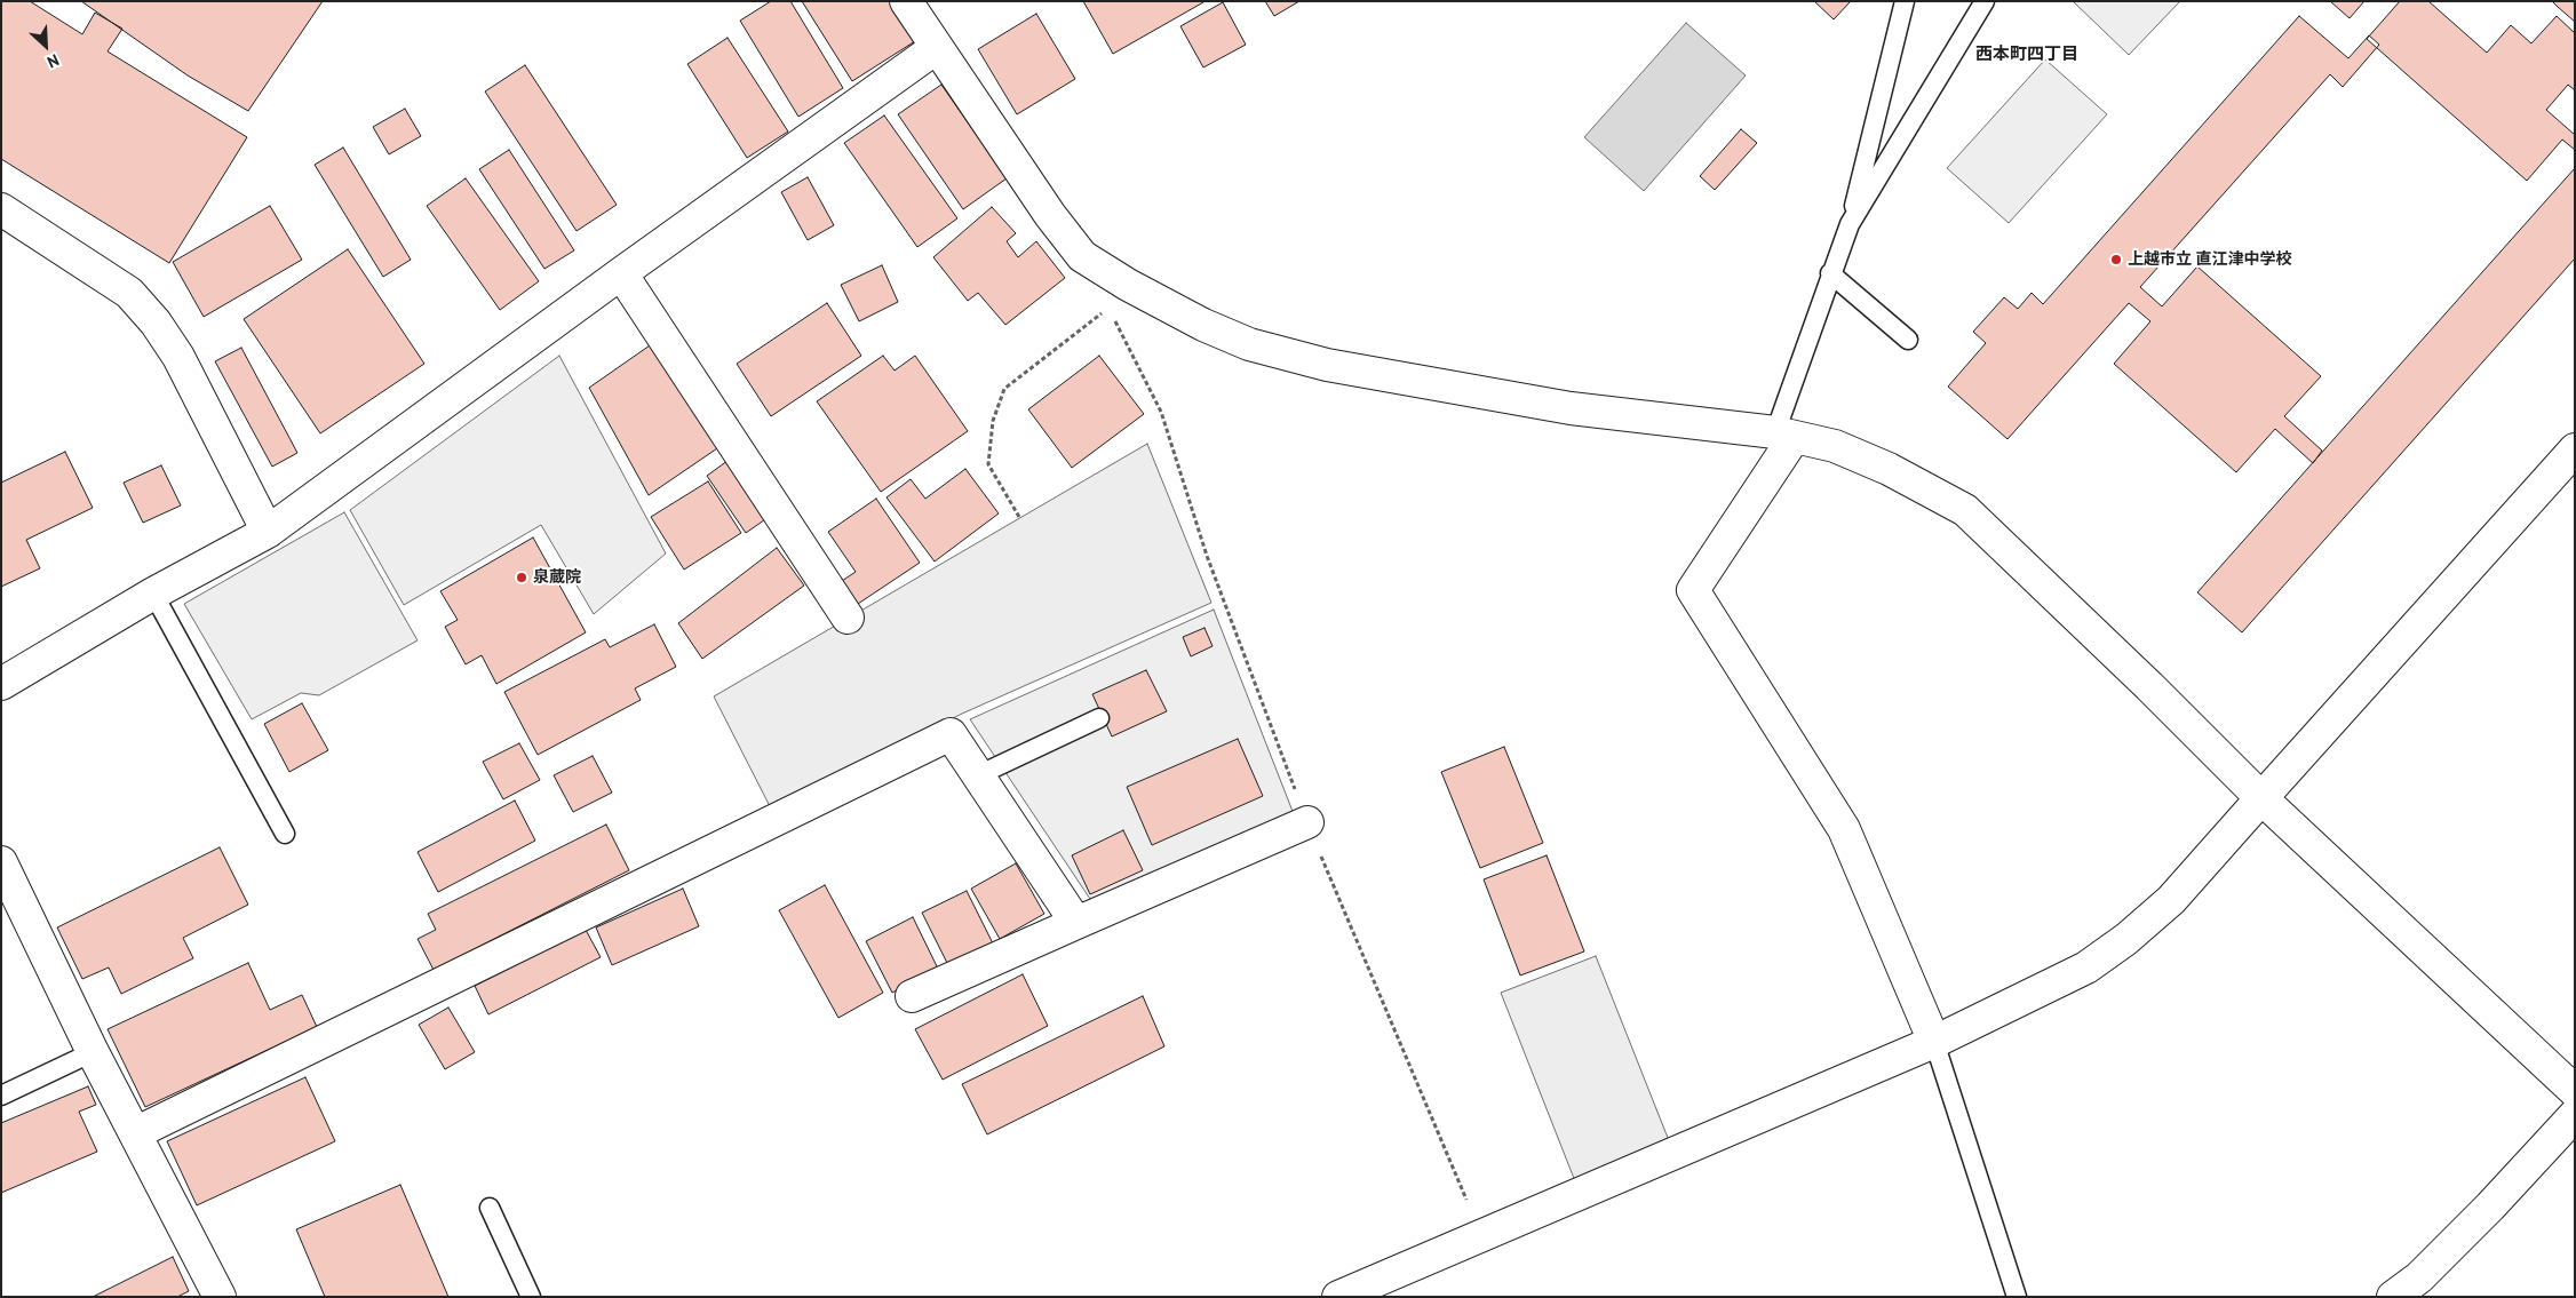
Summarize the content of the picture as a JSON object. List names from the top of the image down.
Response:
{
  "districts": ["西本町四丁目"],
  "places": ["上越市立 直江津中学校", "泉蔵院"],
  "north": "bottom right"
}
